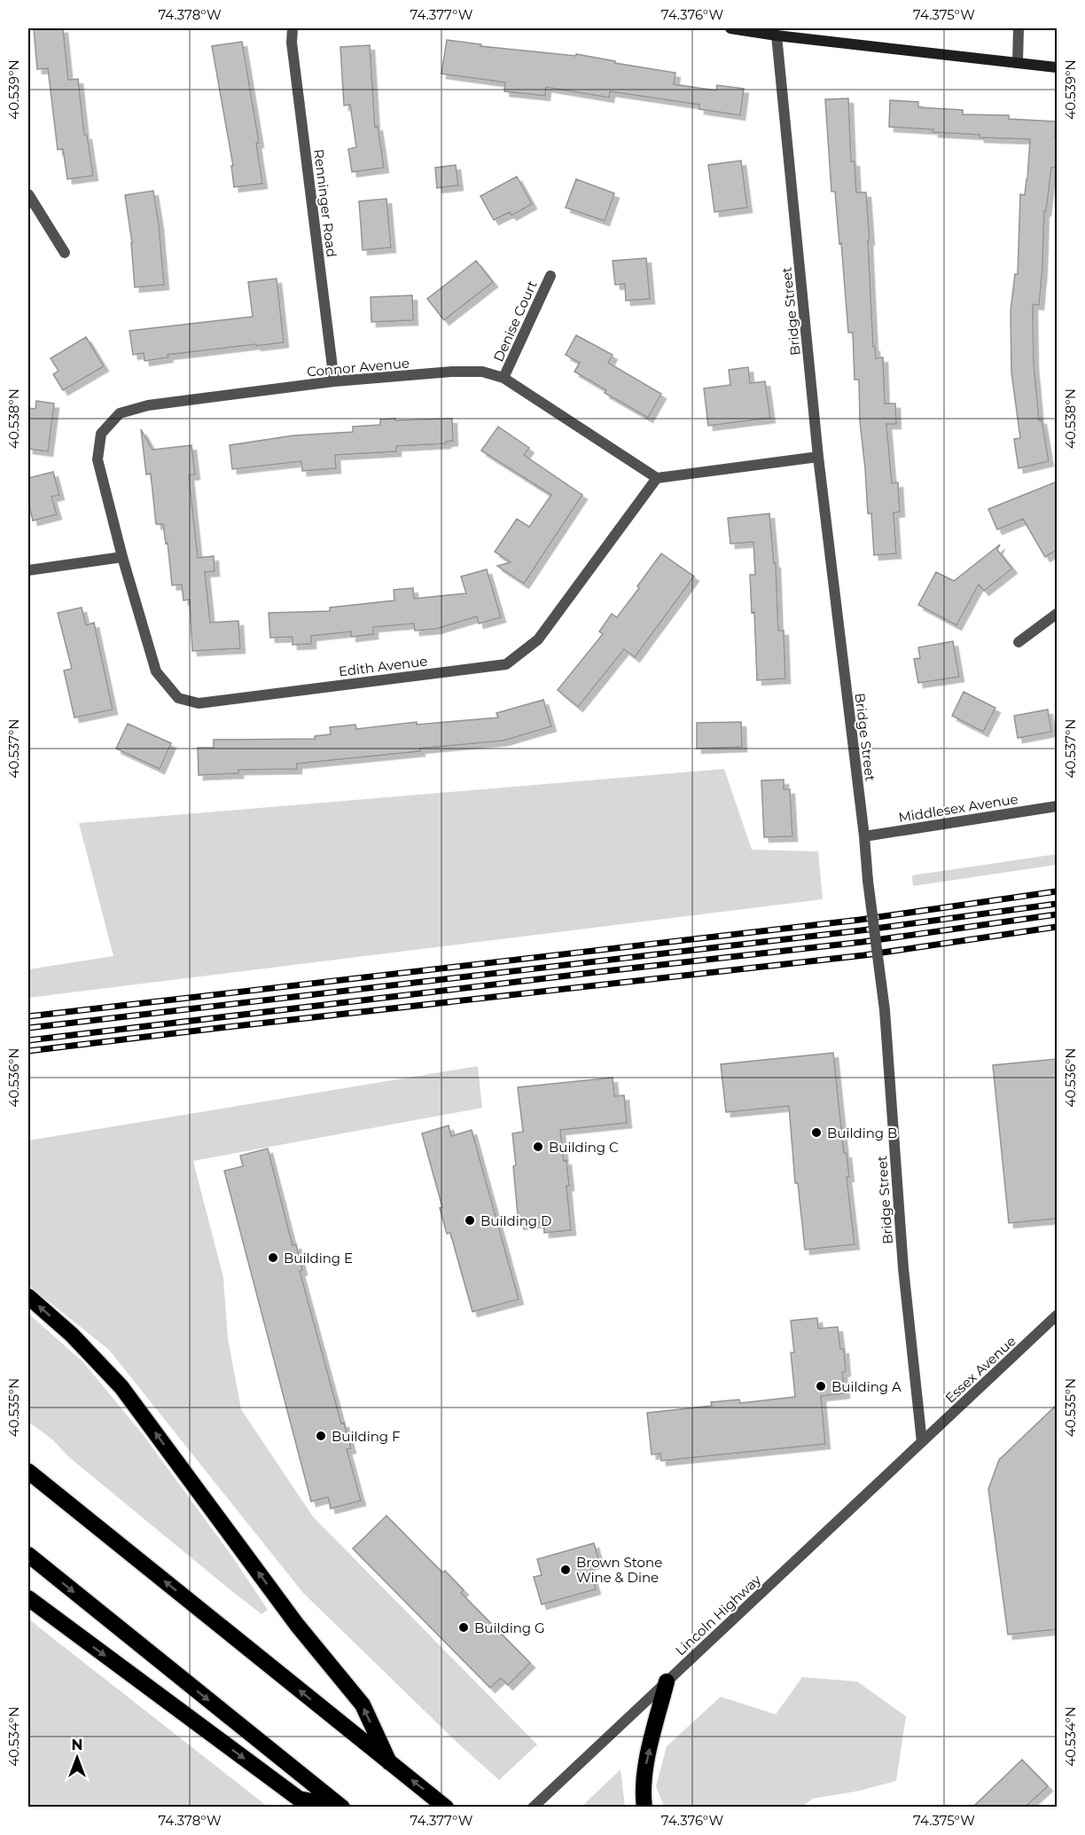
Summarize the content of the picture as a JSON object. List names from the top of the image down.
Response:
{
  "streets": {
    "street": [
      "Renninger Road",
      "Bridge Street",
      "Denise Court",
      "Connor Avenue",
      "Edith Avenue",
      "Middlesex Avenue",
      "Essex Avenue",
      "Lincoln Highway"
    ]
  },
  "crossings": [
    ["Renninger Road", "Connor Avenue"],
    ["Bridge Street", "Middlesex Avenue"],
    ["Bridge Street", "Essex Avenue"],
    ["Bridge Street", "Lincoln Highway"],
    ["Denise Court", "Connor Avenue"],
    ["Connor Avenue", "Edith Avenue"],
    ["Essex Avenue", "Lincoln Highway"]
  ],
  "places": [
    "Building B",
    "Building C",
    "Building D",
    "Building E",
    "Building A",
    "Building F",
    "Brown Stone Wine & Dine",
    "Building G"
  ],
  "north": "top",
  "coordinates": [
    "74.378°W",
    "74.377°W",
    "74.376°W",
    "74.375°W",
    "40.539°N",
    "40.538°N",
    "40.537°N",
    "40.536°N",
    "40.535°N",
    "40.534°N"
  ]
}
